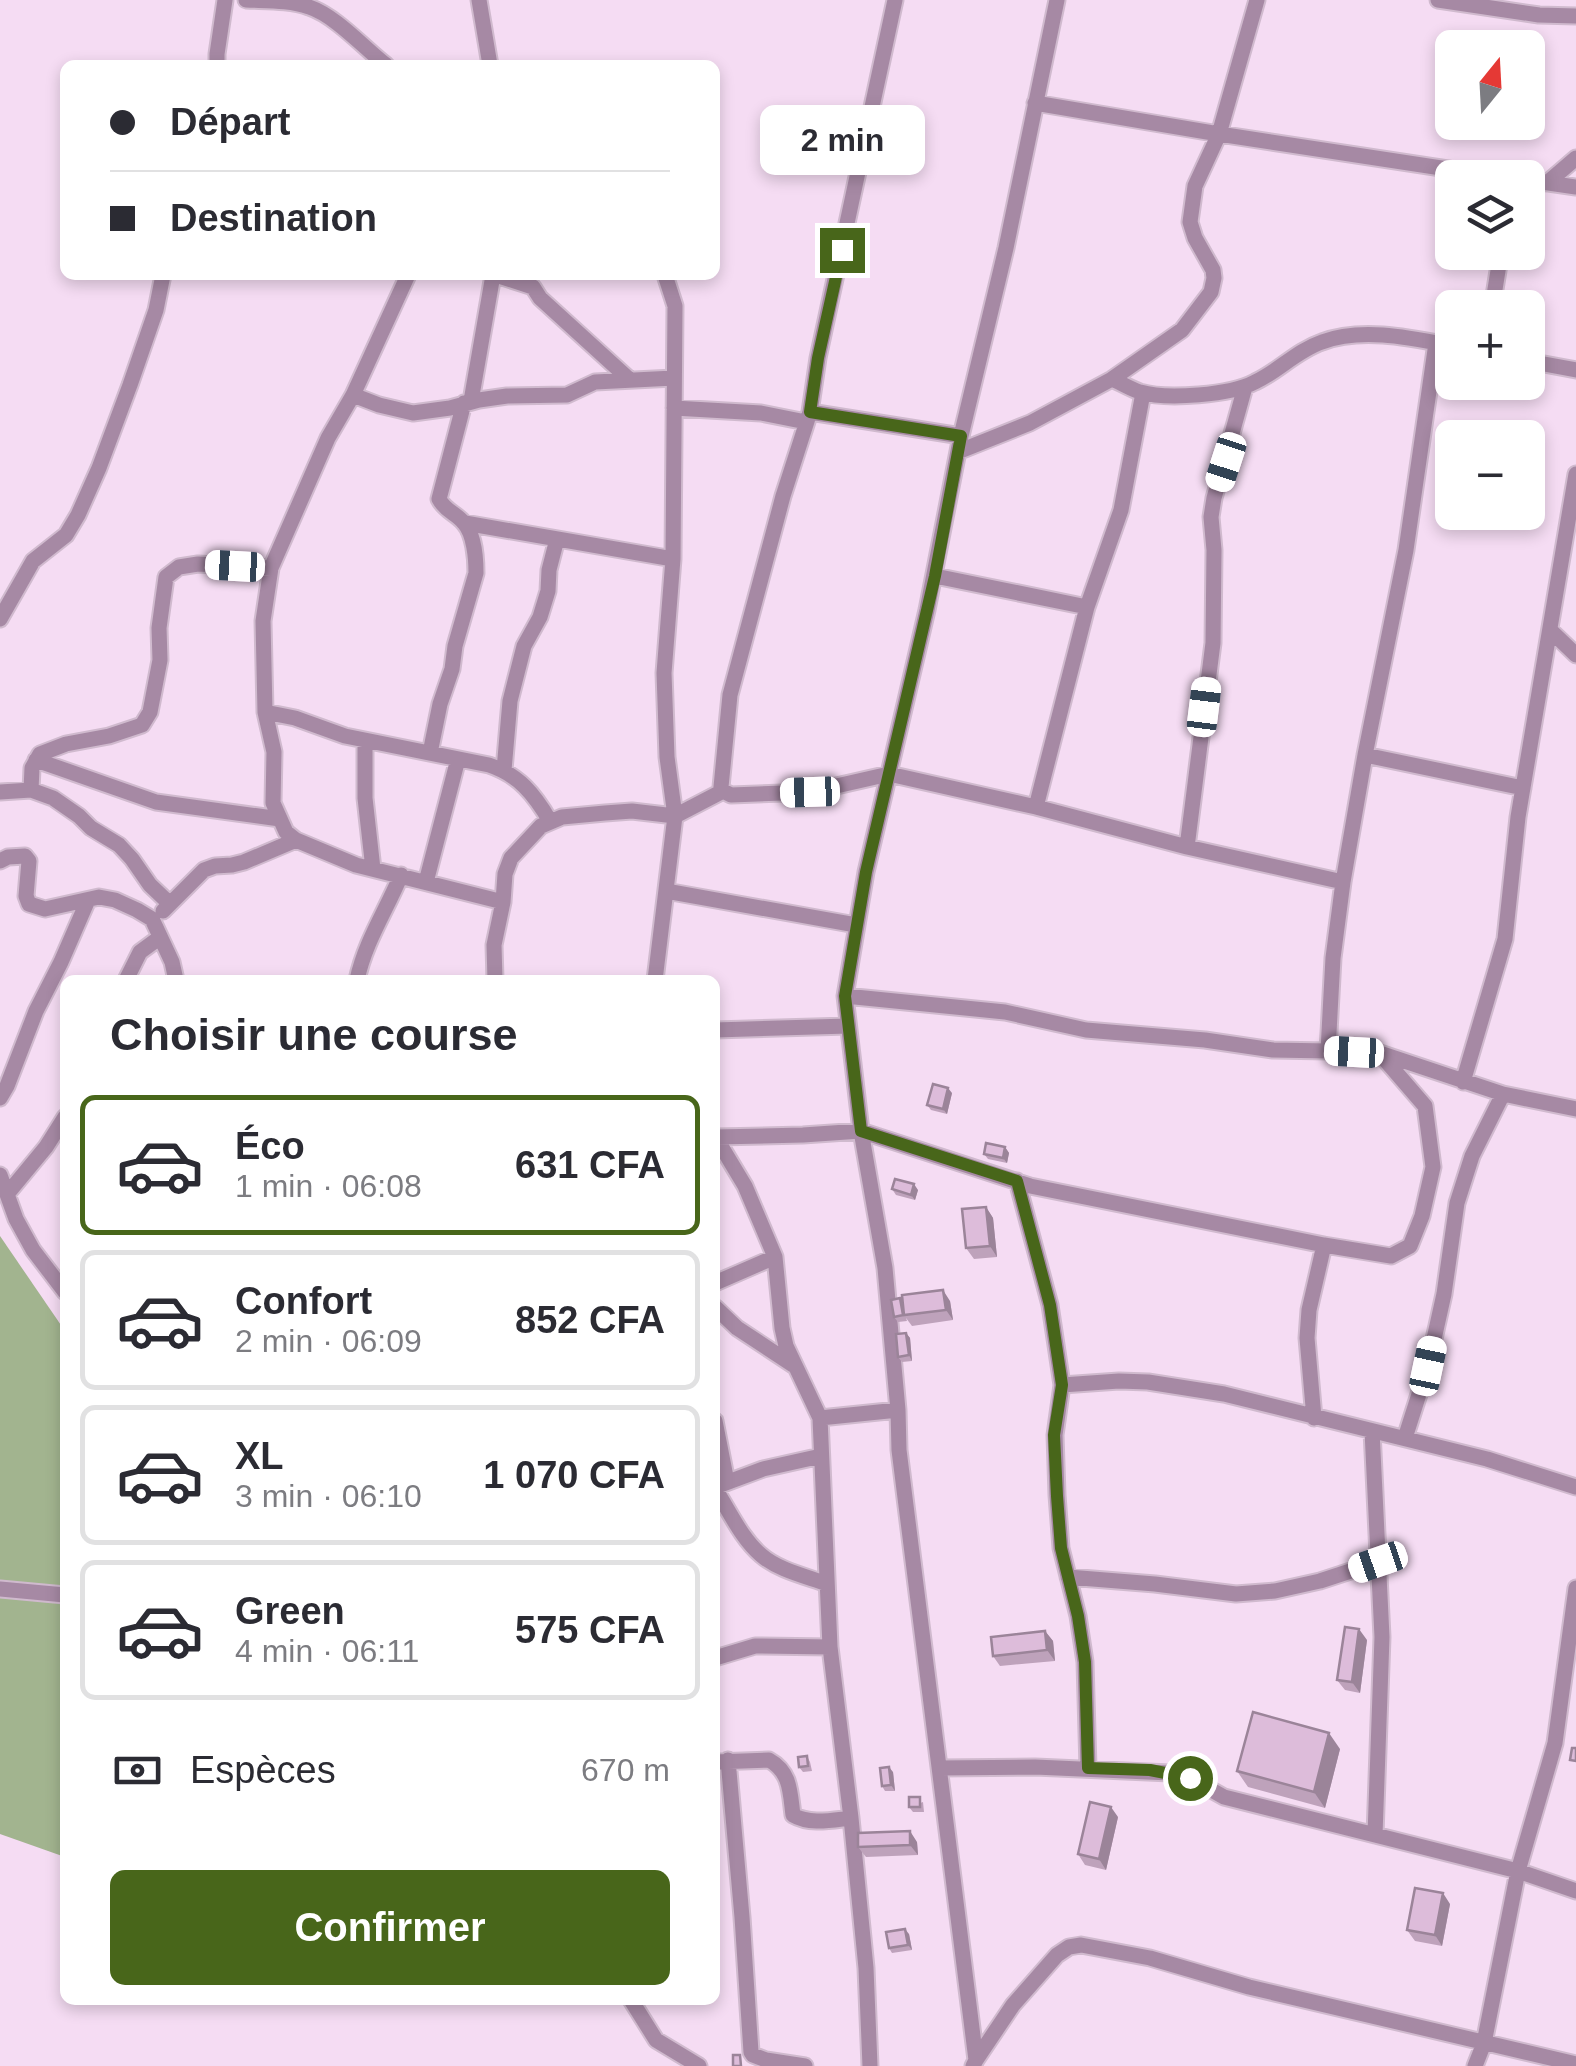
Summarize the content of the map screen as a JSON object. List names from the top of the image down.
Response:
{
  "north": "top",
  "page": {
    "map_buttons": ["+", "−"],
    "banner": ["Départ", "Destination"],
    "bubble": "2 min",
    "heading": "Choisir une course",
    "list": [
      {
        "name": "Éco",
        "note": "1 min · 06:08",
        "value": "631 CFA"
      },
      {
        "name": "Confort",
        "note": "2 min · 06:09",
        "value": "852 CFA"
      },
      {
        "name": "XL",
        "note": "3 min · 06:10",
        "value": "1 070 CFA"
      },
      {
        "name": "Green",
        "note": "4 min · 06:11",
        "value": "575 CFA"
      }
    ],
    "pay": ["Espèces", "670 m"],
    "buttons": "Confirmer"
  }
}
